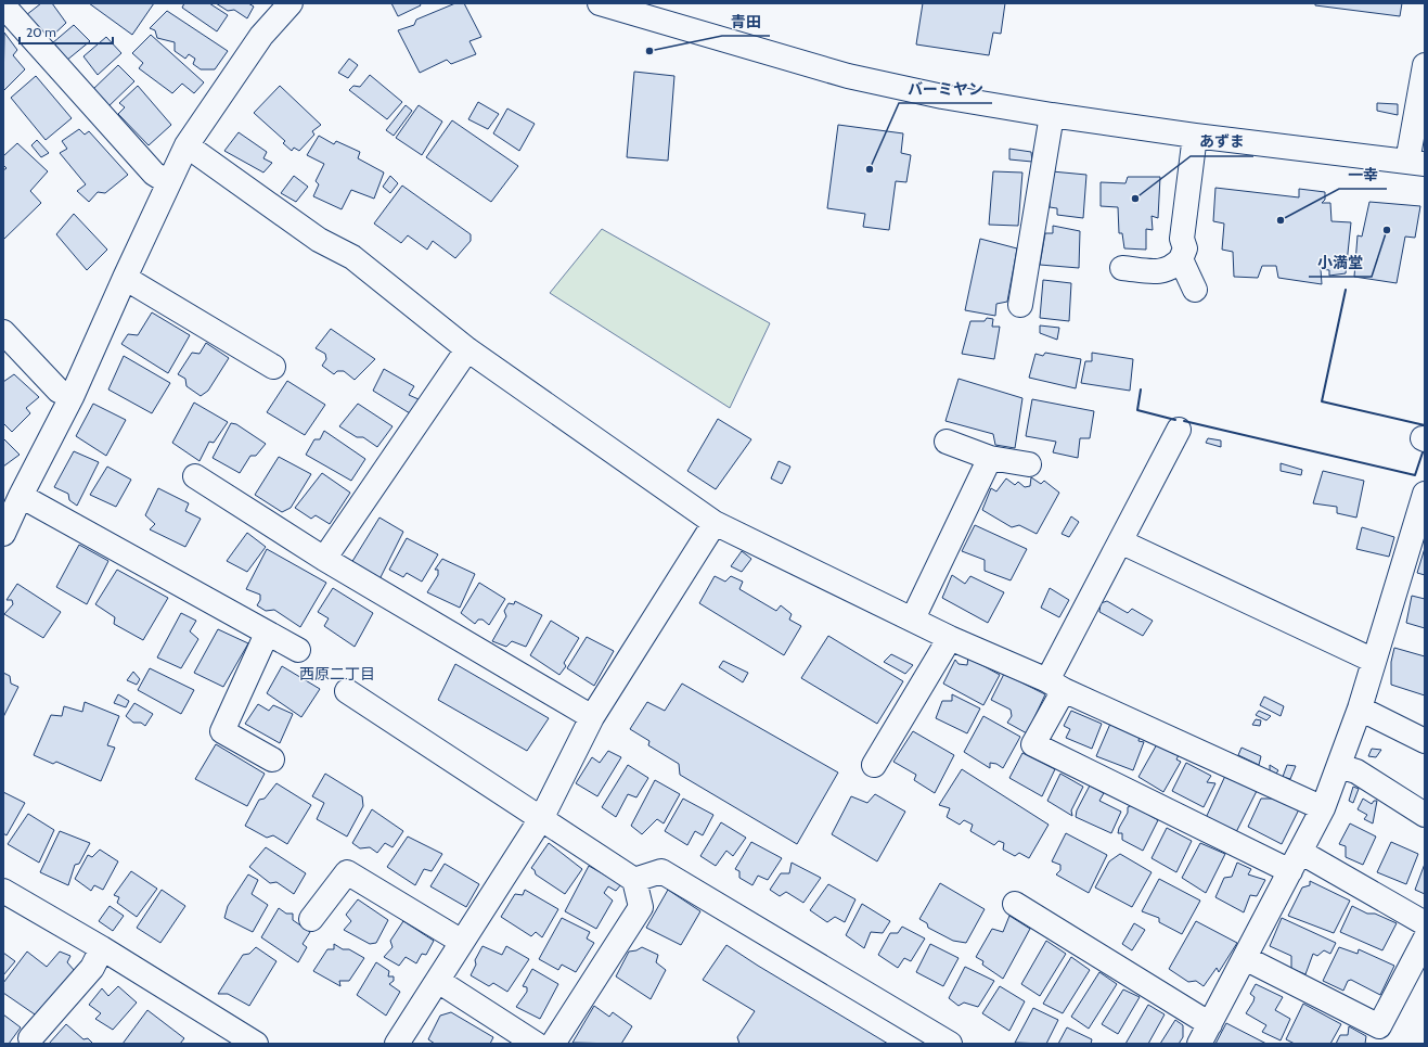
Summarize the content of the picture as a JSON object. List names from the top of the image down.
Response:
{
  "districts": ["西原二丁目"],
  "places": [
    "青田",
    "バーミヤン",
    "あずま",
    "一幸",
    "小満堂"
  ],
  "scale_bar": "20 m"
}
